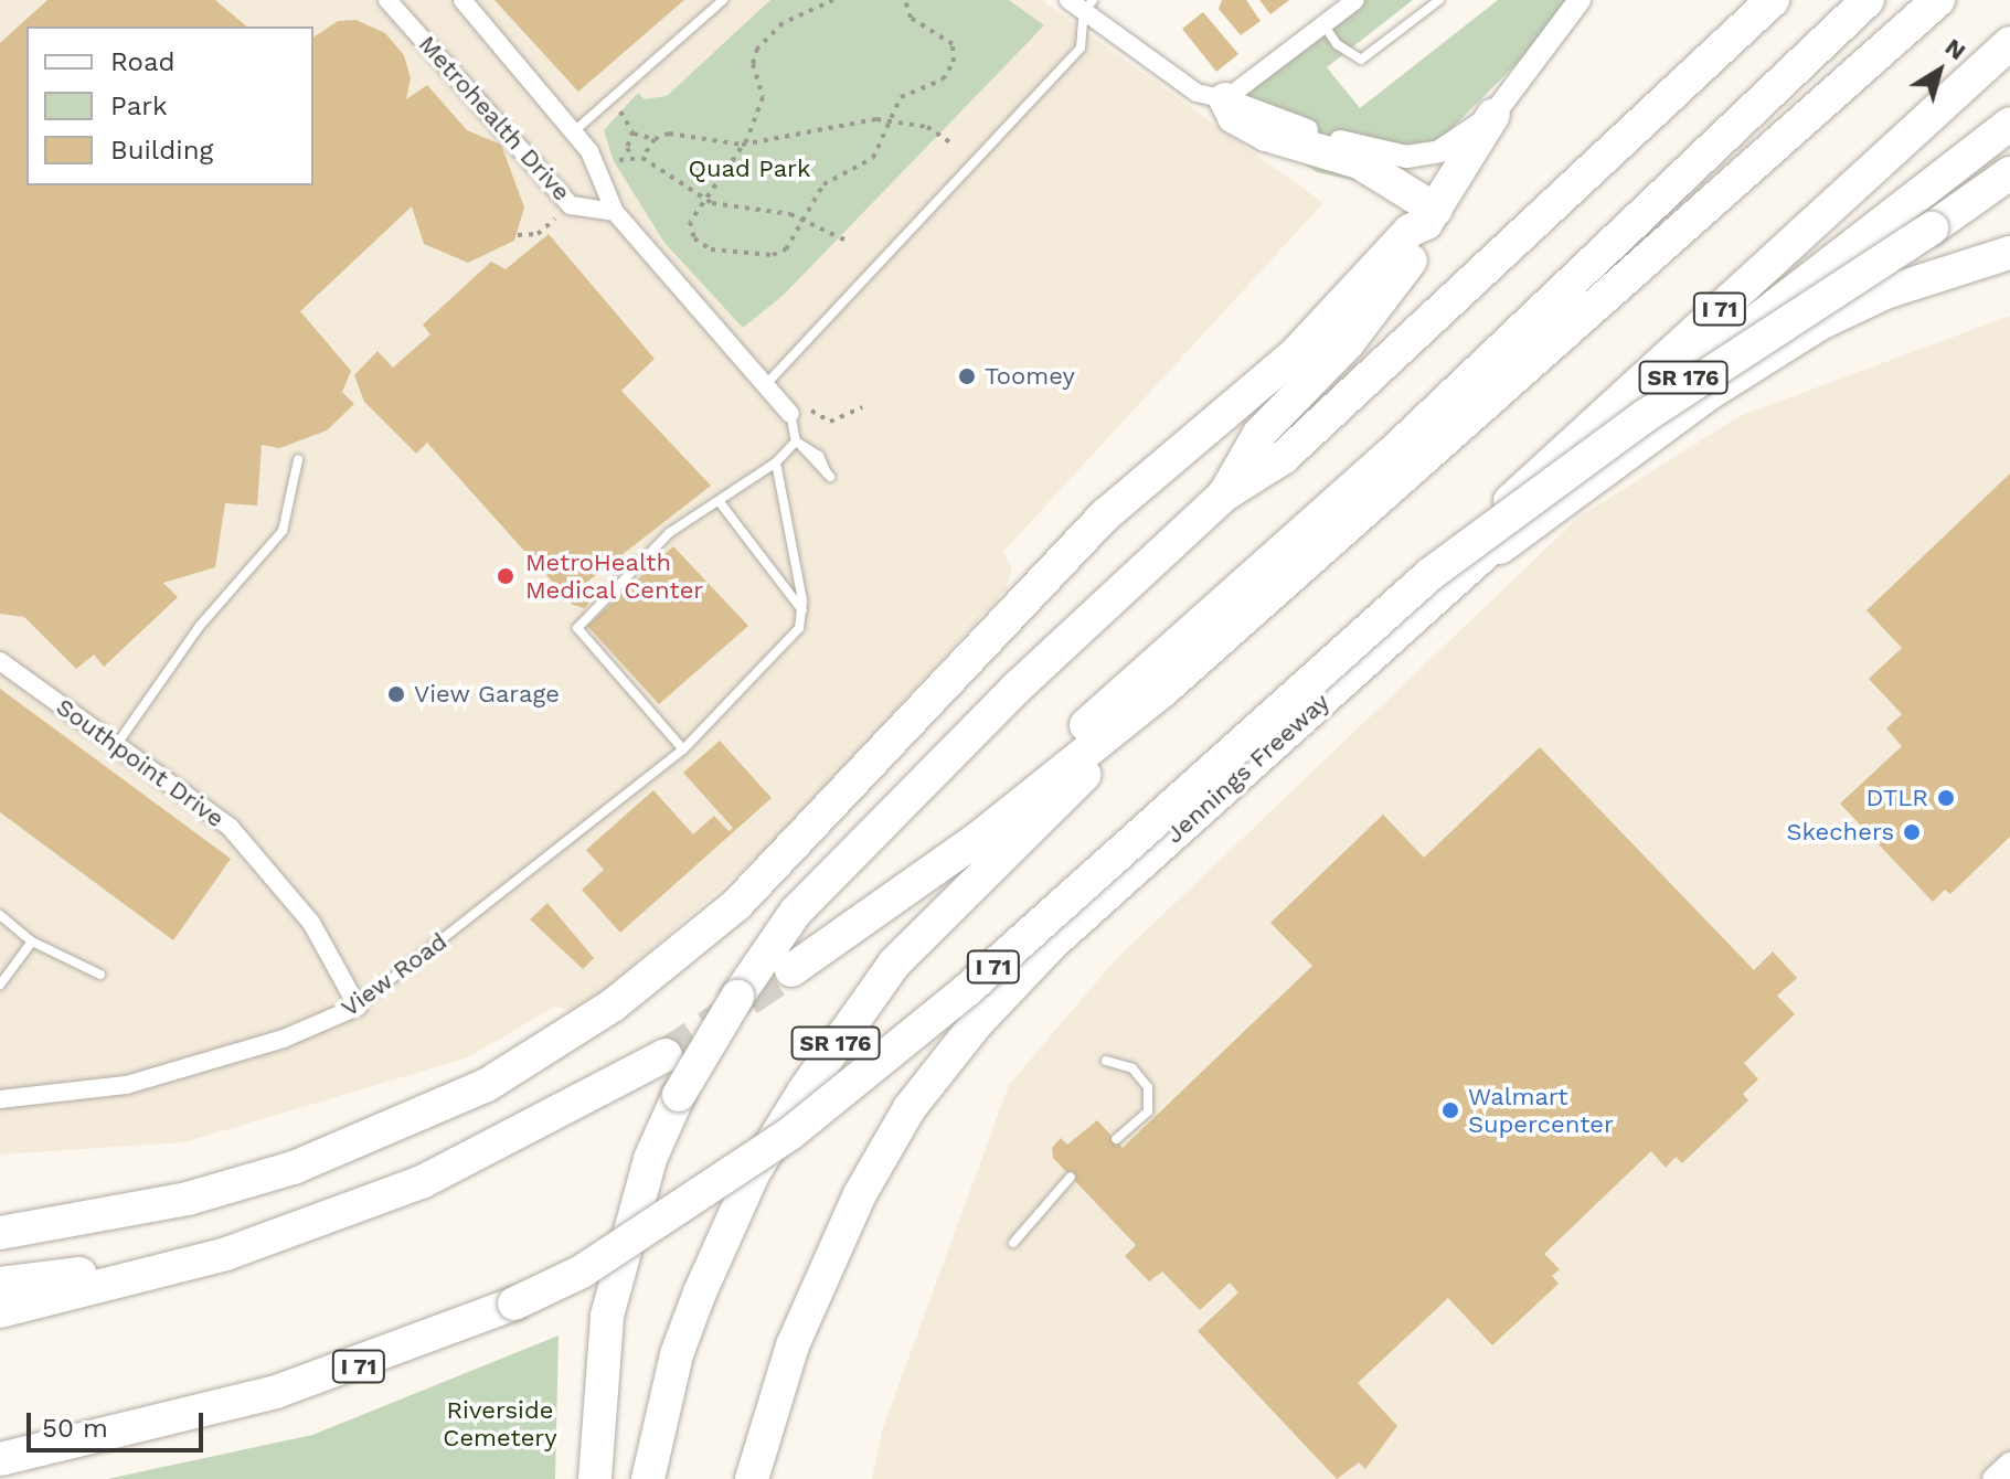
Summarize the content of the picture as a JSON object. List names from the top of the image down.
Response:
{
  "streets": {
    "highway": ["I 71", "SR 176", "Jennings Freeway"],
    "street": ["Metrohealth Drive", "Southpoint Drive", "View Road"]
  },
  "crossings": [
    ["I 71", "Jennings Freeway"],
    ["SR 176", "Jennings Freeway"],
    ["Southpoint Drive", "View Road"]
  ],
  "parks": ["Quad Park", "Riverside Cemetery"],
  "places": [
    "Toomey",
    "MetroHealth Medical Center",
    "View Garage",
    "DTLR",
    "Skechers",
    "Walmart Supercenter"
  ],
  "legend": ["Road", "Park", "Building"],
  "scale_bar": "50 m",
  "north": "top right"
}
